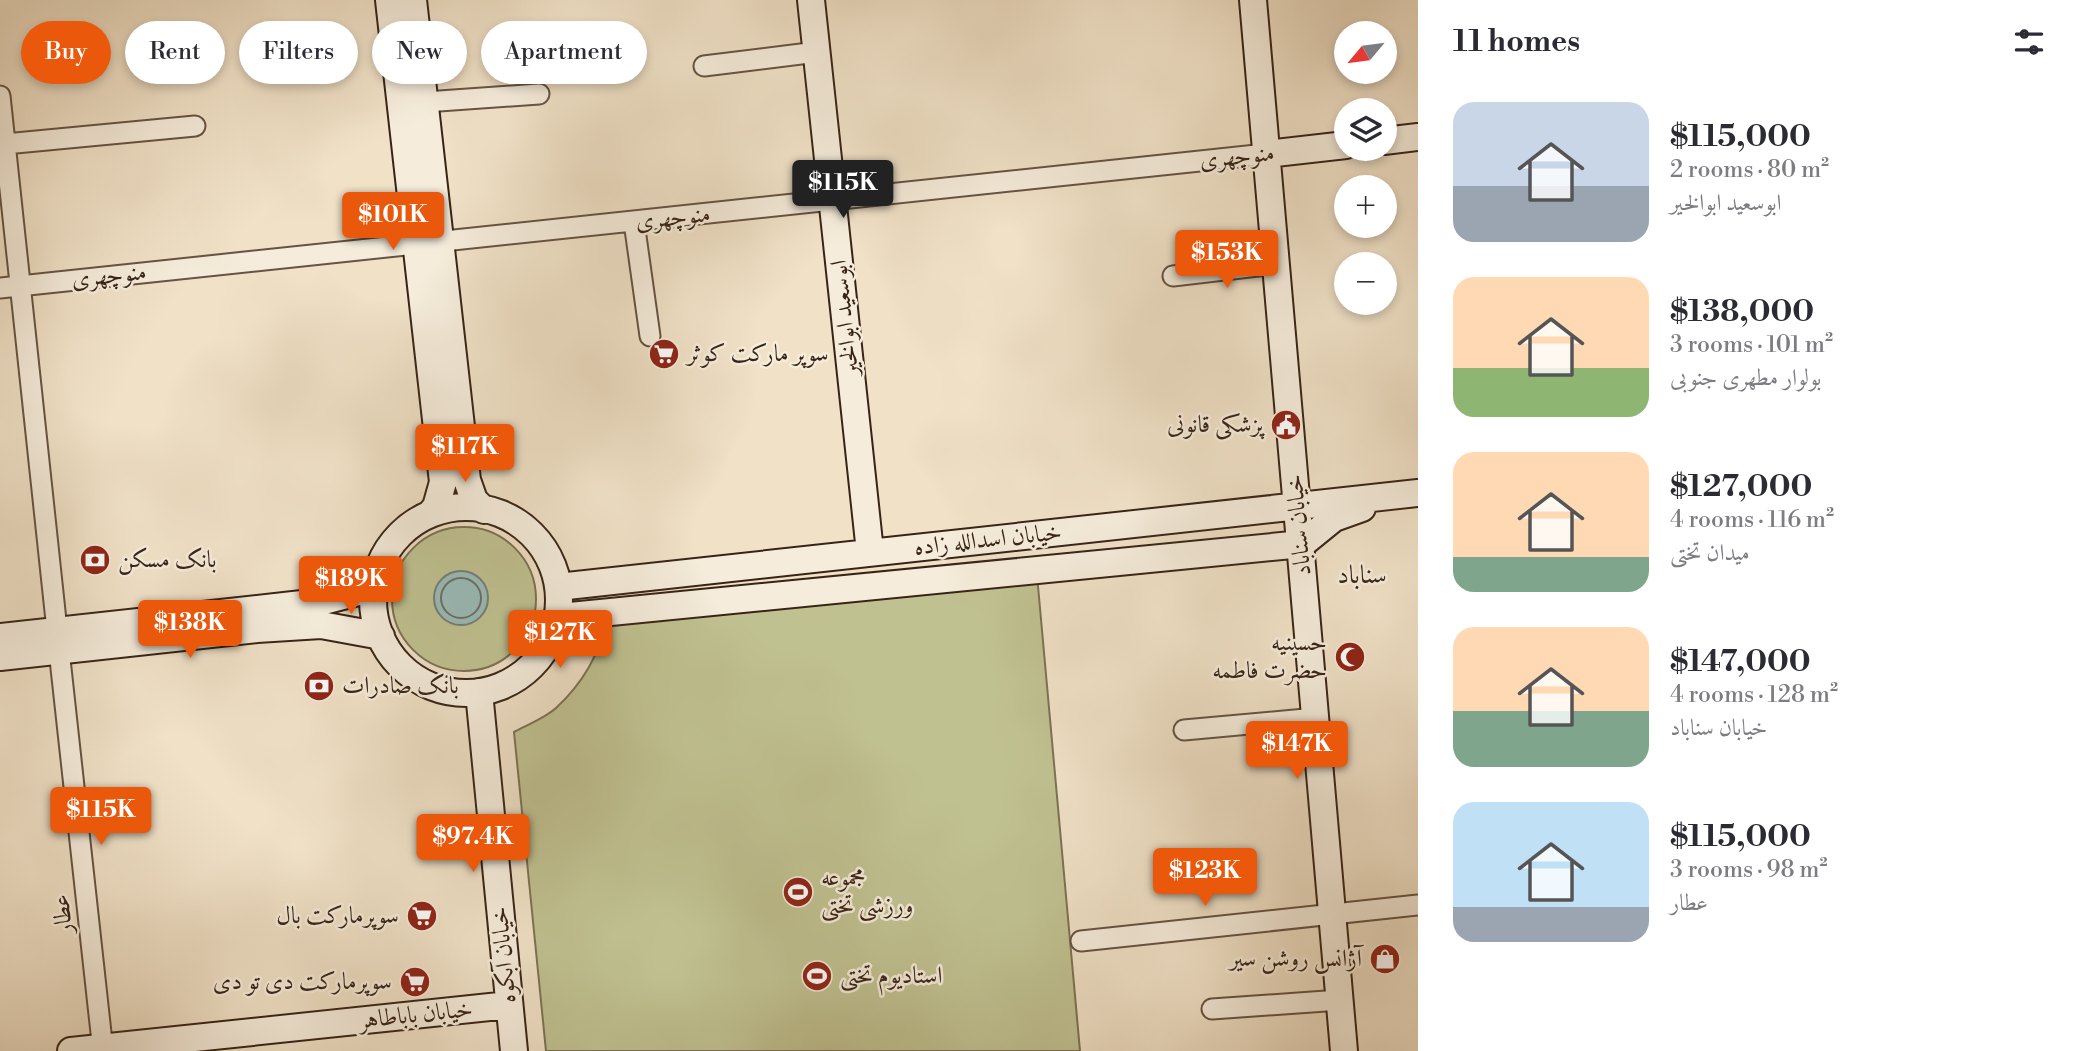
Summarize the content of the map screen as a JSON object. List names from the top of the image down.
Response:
{
  "streets": {
    "main road": [
      "منوچهری",
      "ابوسعید ابوالخیر",
      "خیابان سناباد",
      "خیابان اسدالله زاده",
      "خیابان آبکوه",
      "خیابان باباطاهر"
    ],
    "street": ["عطار"]
  },
  "crossings": [
    ["منوچهری", "ابوسعید ابوالخیر"],
    ["منوچهری", "خیابان سناباد"],
    ["منوچهری", "عطار"],
    ["ابوسعید ابوالخیر", "خیابان اسدالله زاده"],
    ["خیابان سناباد", "خیابان اسدالله زاده"],
    ["خیابان اسدالله زاده", "خیابان آبکوه"],
    ["عطار", "خیابان باباطاهر"],
    ["خیابان آبکوه", "خیابان باباطاهر"]
  ],
  "districts": ["سناباد"],
  "places": {
    "supermarket": ["سوپر مارکت کوثر", "سوپرمارکت بال", "سوپرمارکت دی تو دی"],
    "public building": ["پزشکی قانونی"],
    "bank": ["بانک مسکن", "بانک صادرات"],
    "mosque": ["حسینیه حضرت فاطمه"],
    "sports": ["مجموعه ورزشی تختی", "استادیوم تختی"],
    "shop": ["آژانس روشن سیر"]
  },
  "north": "bottom left",
  "page": {
    "heading": "11 homes",
    "map_buttons": ["+", "−"],
    "chip": [
      "Buy",
      "Rent",
      "Filters",
      "New",
      "Apartment"
    ],
    "list": [
      {
        "name": "$115,000",
        "note": "2 rooms · 80 m² · ابوسعید ابوالخیر"
      },
      {
        "name": "$138,000",
        "note": "3 rooms · 101 m² · بولوار مطهری جنوبی"
      },
      {
        "name": "$127,000",
        "note": "4 rooms · 116 m² · میدان تختی"
      },
      {
        "name": "$147,000",
        "note": "4 rooms · 128 m² · خیابان سناباد"
      },
      {
        "name": "$115,000",
        "note": "3 rooms · 98 m² · عطار"
      }
    ],
    "price": [
      "$115K",
      "$101K",
      "$153K",
      "$117K",
      "$189K",
      "$138K",
      "$127K",
      "$147K",
      "$115K",
      "$97.4K",
      "$123K"
    ]
  }
}
